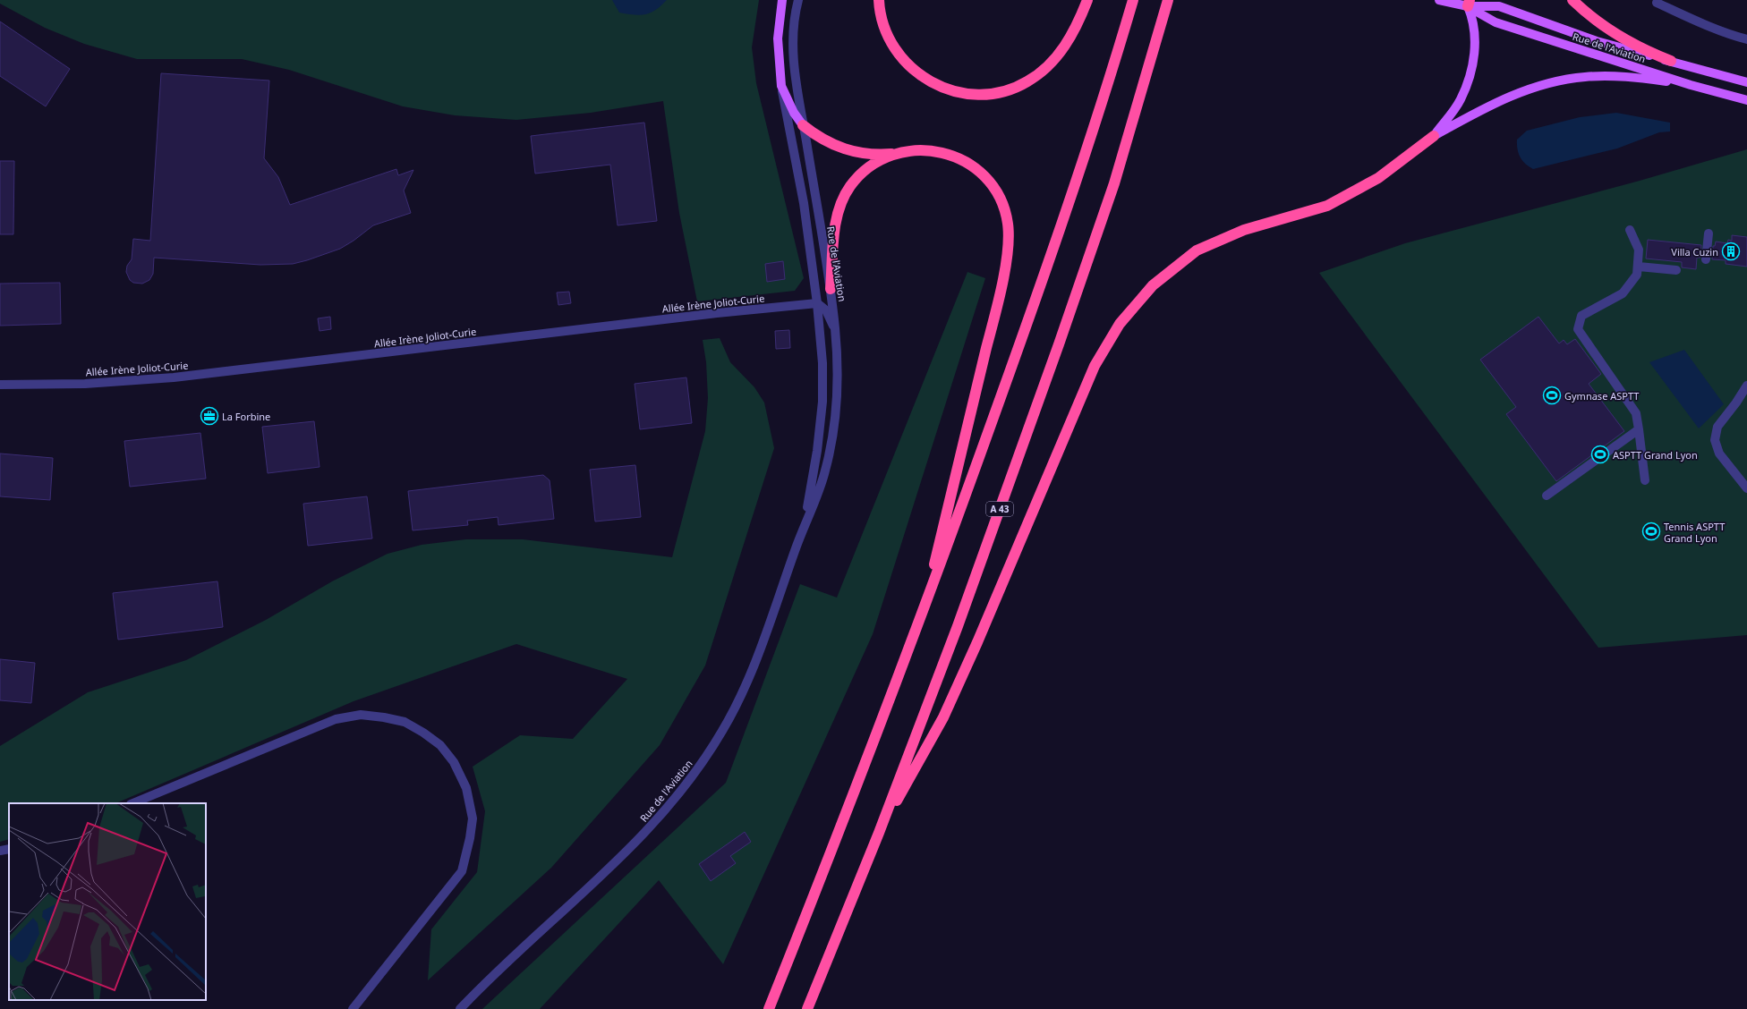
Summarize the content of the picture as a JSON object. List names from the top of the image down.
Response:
{
  "streets": {
    "highway": ["A 43"],
    "main road": ["Rue de l'Aviation"],
    "street": ["Allée Irène Joliot-Curie"]
  },
  "crossings": [
    ["Rue de l'Aviation", "Allée Irène Joliot-Curie"]
  ],
  "places": {
    "building": ["Villa Cuzin"],
    "sports": ["Gymnase ASPTT", "ASPTT Grand Lyon", "Tennis ASPTT Grand Lyon"],
    "office": ["La Forbine"]
  }
}
